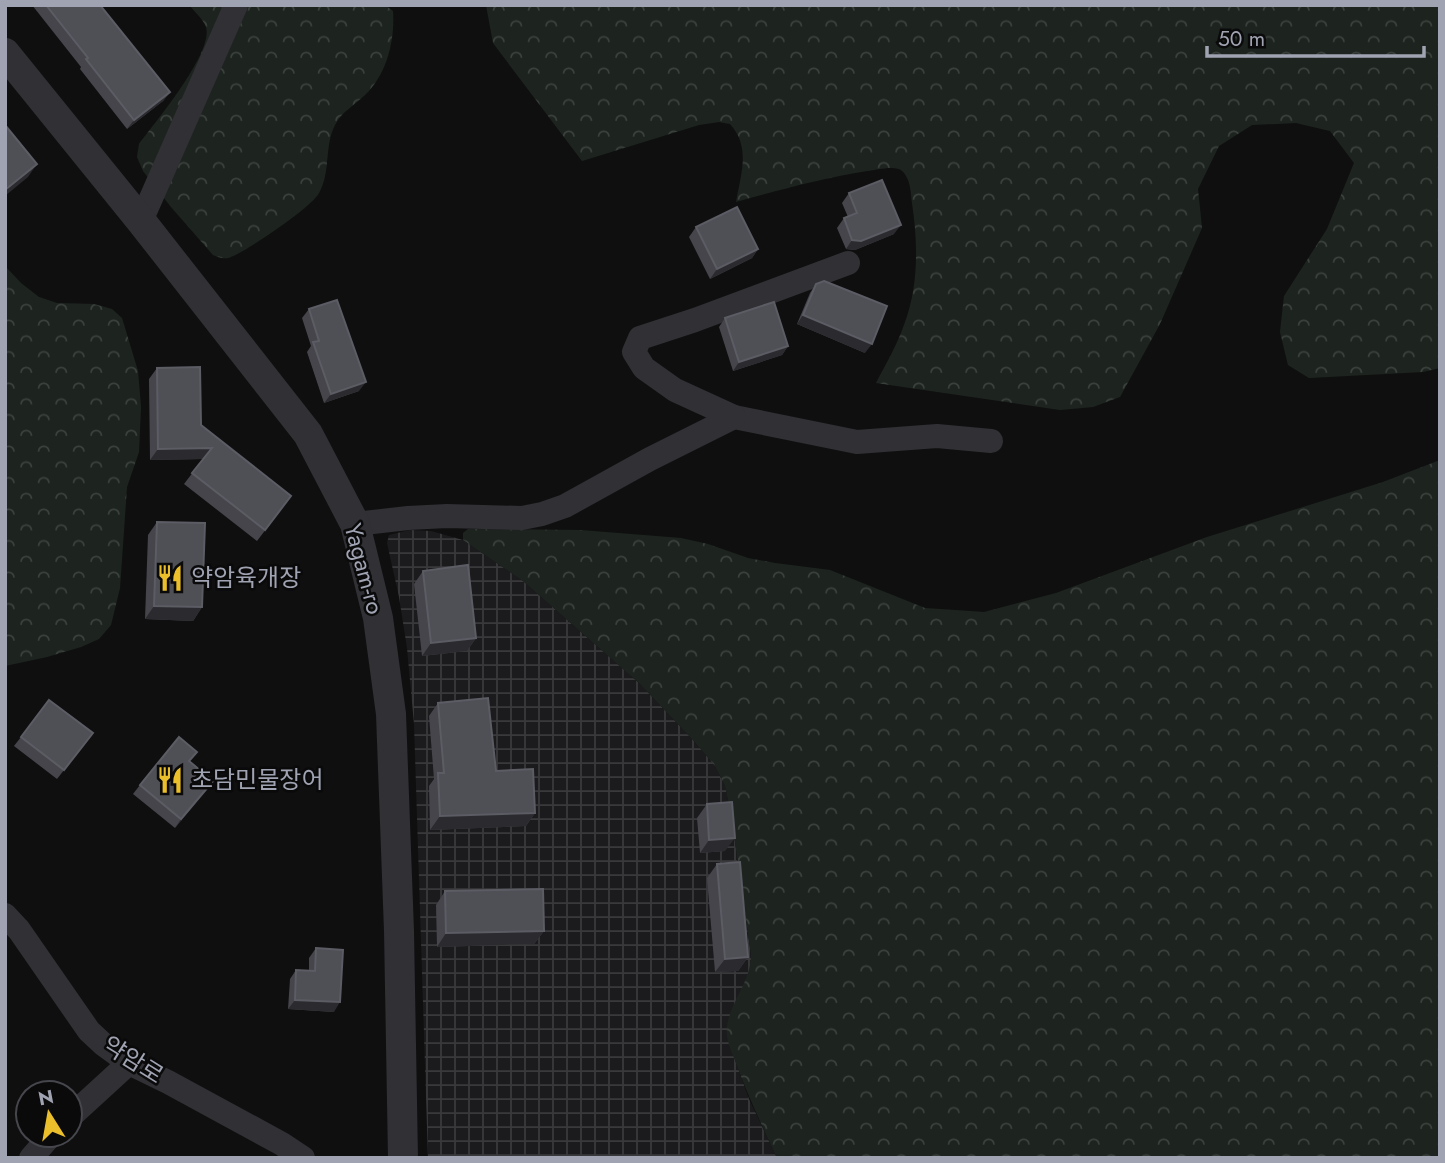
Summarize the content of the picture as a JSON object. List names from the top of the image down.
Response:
{
  "streets": {
    "street": ["Yagam-ro", "약암로"]
  },
  "places": {
    "restaurant": ["약암육개장", "초담민물장어"]
  },
  "scale_bar": "50 m",
  "north": "top"
}
